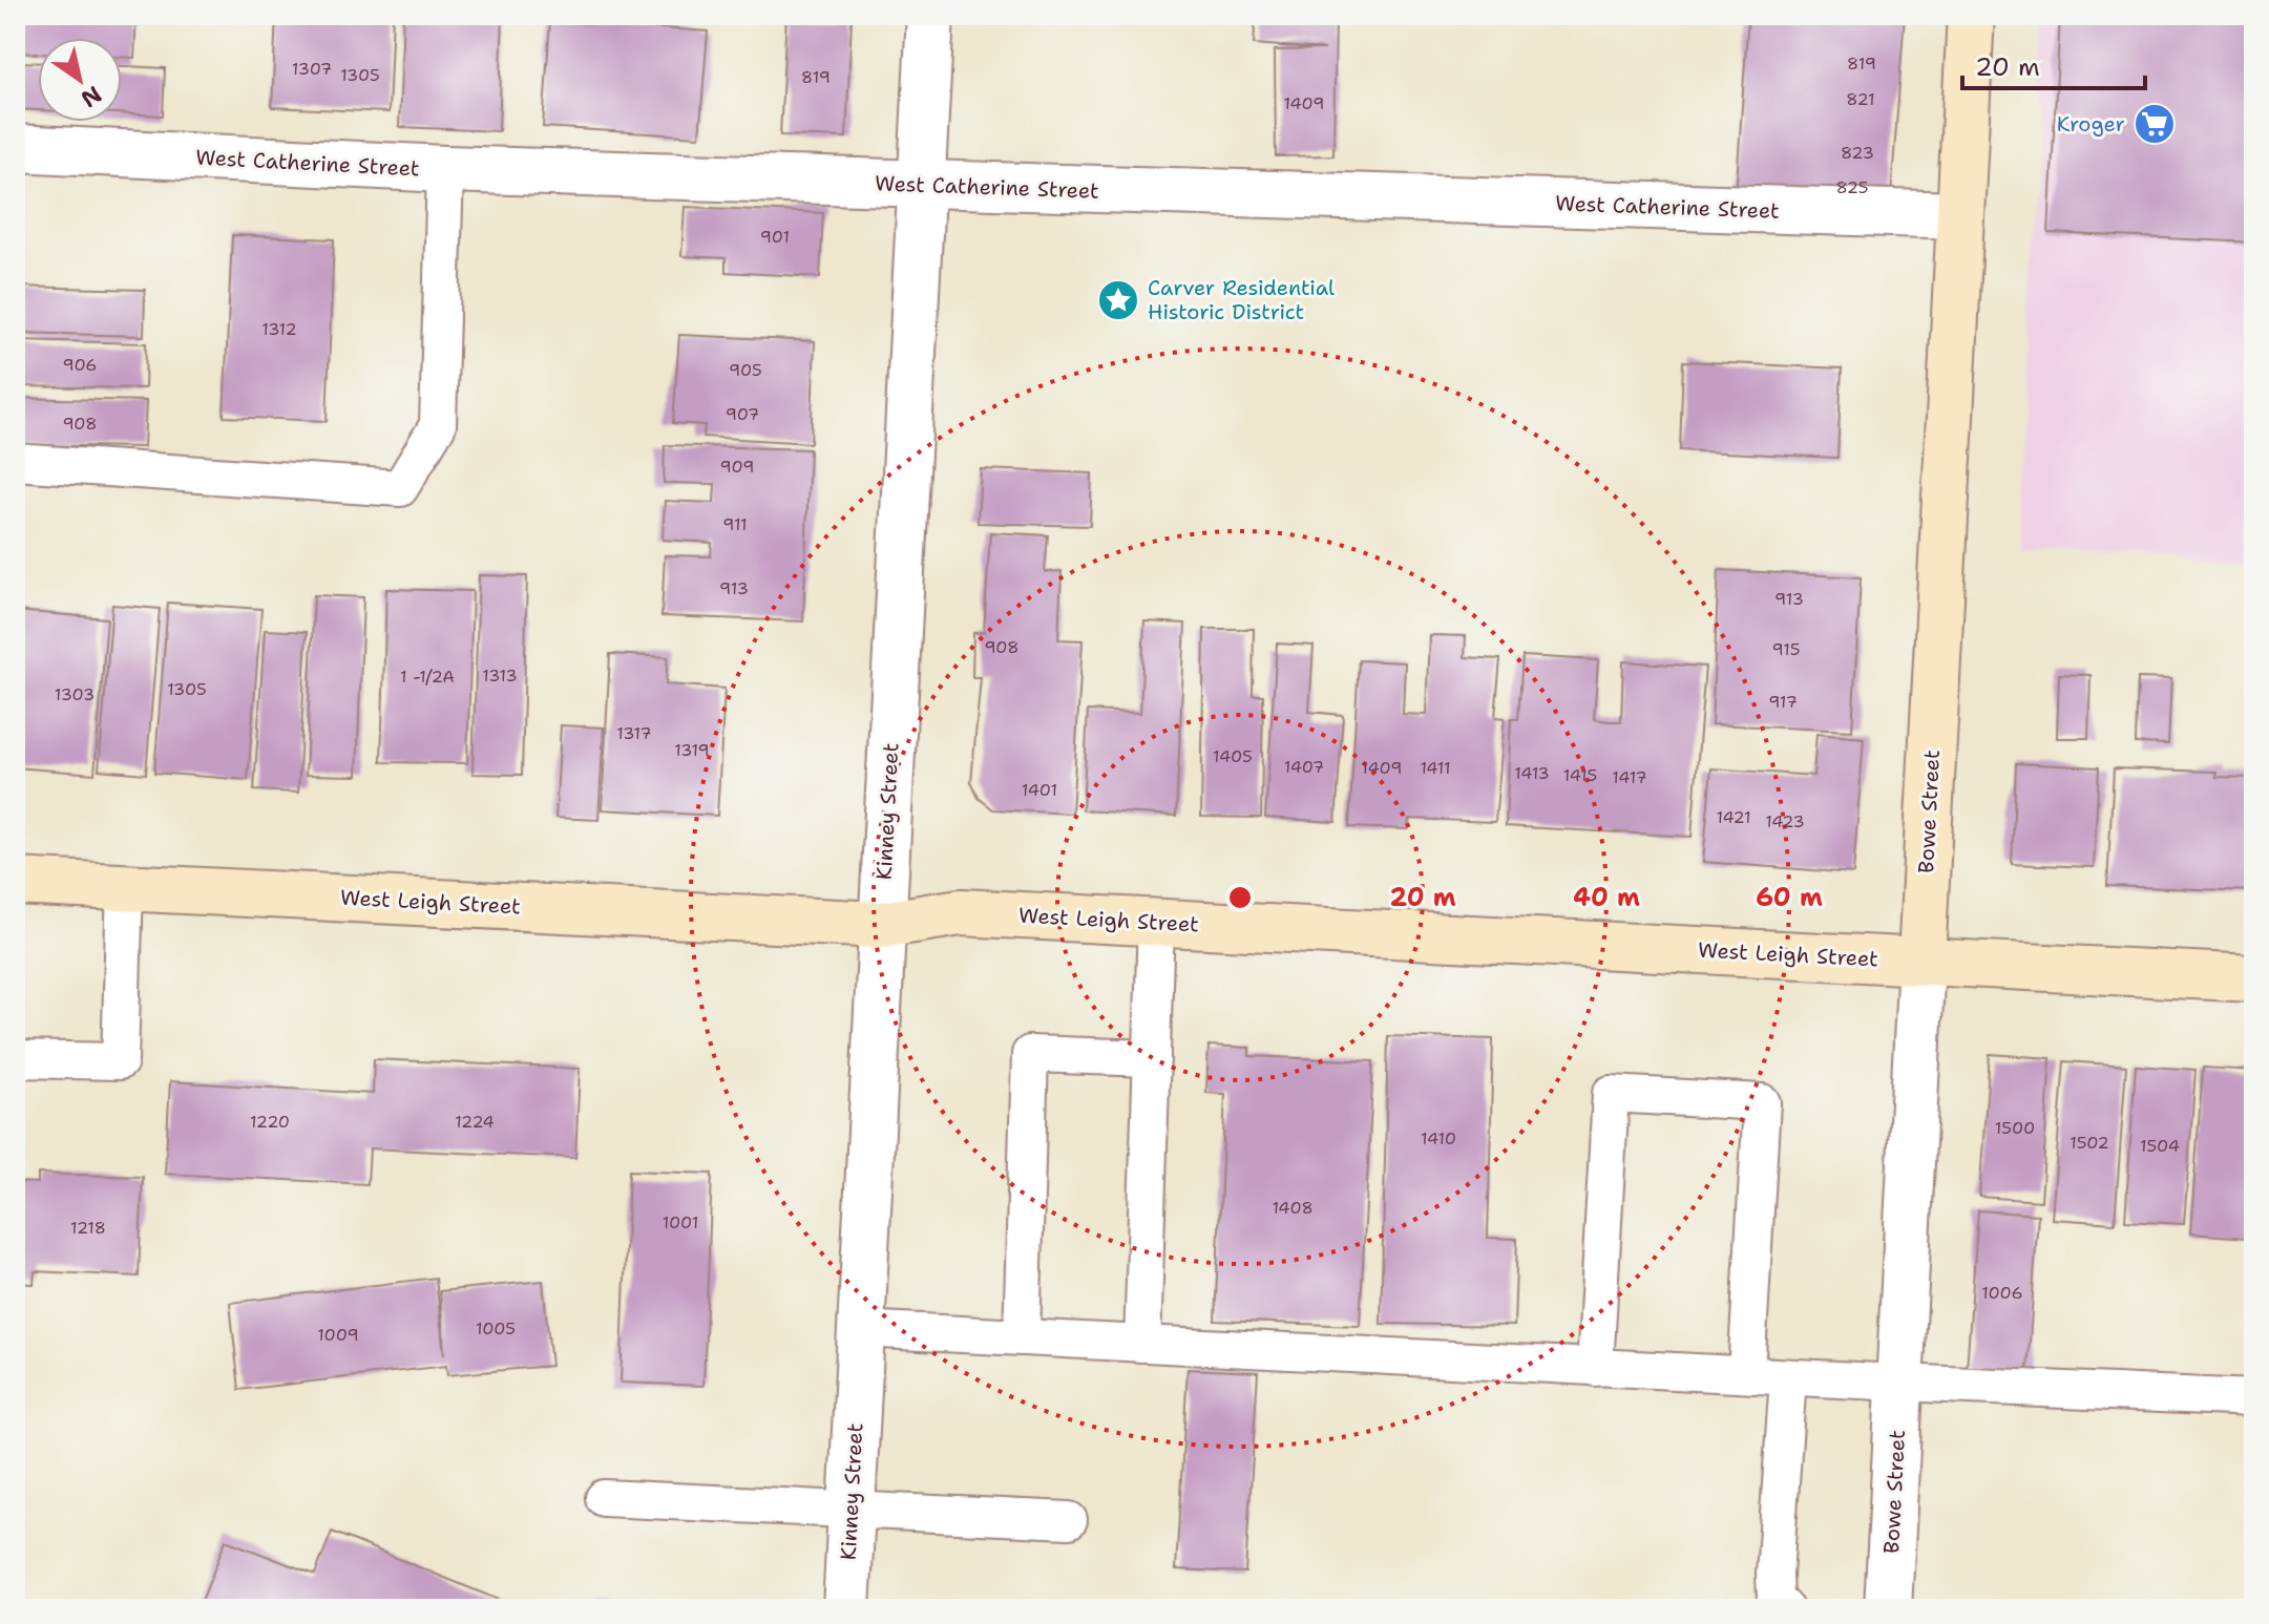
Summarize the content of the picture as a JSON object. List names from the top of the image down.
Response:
{
  "streets": {
    "street": [
      "West Catherine Street",
      "Kinney Street",
      "Bowe Street",
      "West Leigh Street"
    ]
  },
  "crossings": [
    ["West Catherine Street", "Kinney Street"],
    ["West Catherine Street", "Bowe Street"],
    ["Kinney Street", "West Leigh Street"],
    ["Bowe Street", "West Leigh Street"]
  ],
  "places": {
    "supermarket": ["Kroger"],
    "place": ["Carver Residential Historic District"]
  },
  "house_numbers": [
    "819",
    "1307",
    "1305",
    "819",
    "821",
    "1409",
    "823",
    "825",
    "901",
    "1312",
    "906",
    "905",
    "907",
    "908",
    "909",
    "911",
    "913",
    "913",
    "908",
    "915",
    "1313",
    "1 -1/2A",
    "1305",
    "1303",
    "917",
    "1317",
    "1319",
    "1405",
    "1407",
    "1409",
    "1411",
    "1413",
    "1415",
    "1417",
    "1401",
    "1421",
    "1423",
    "1220",
    "1224",
    "1500",
    "1410",
    "1502",
    "1504",
    "1408",
    "1001",
    "1218",
    "1006",
    "1005",
    "1009"
  ],
  "scale_bar": "20 m",
  "north": "bottom right",
  "rings": ["20 m", "40 m", "60 m"]
}
